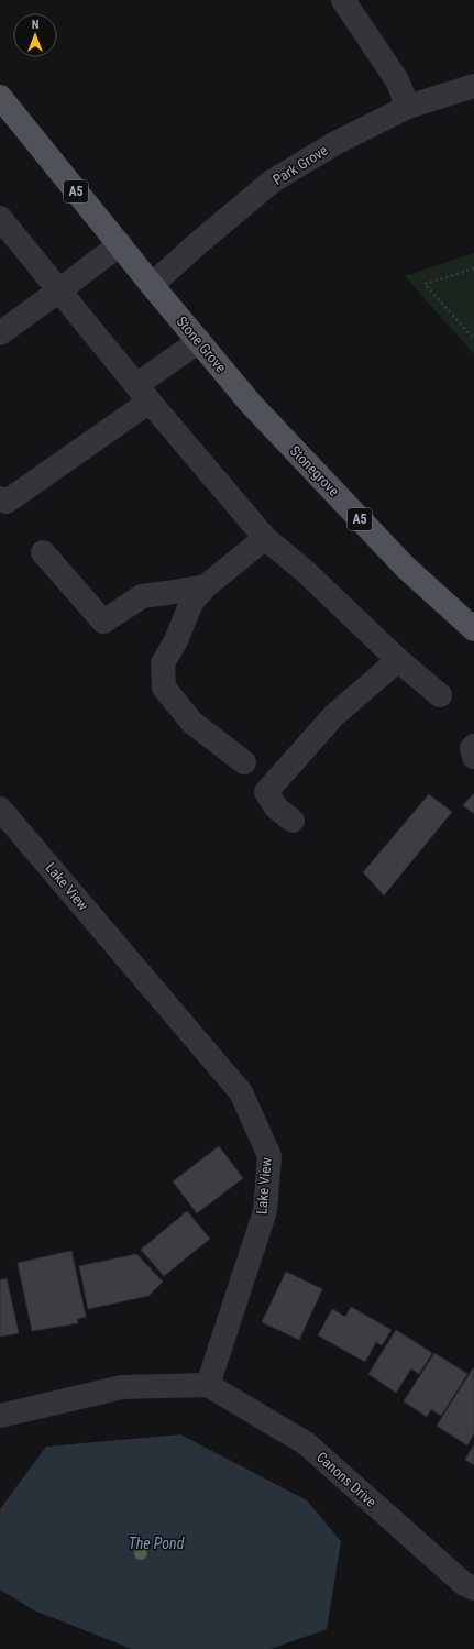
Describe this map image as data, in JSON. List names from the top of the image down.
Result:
{
  "streets": {
    "main road": ["A5", "Stone Grove", "Stonegrove"],
    "street": ["Park Grove", "Lake View", "Canons Drive"]
  },
  "crossings": [
    ["Park Grove", "A5"],
    ["Park Grove", "Stone Grove"],
    ["A5", "Stone Grove"],
    ["Stone Grove", "Stonegrove"],
    ["Lake View", "Canons Drive"]
  ],
  "water": ["The Pond"],
  "north": "top"
}
